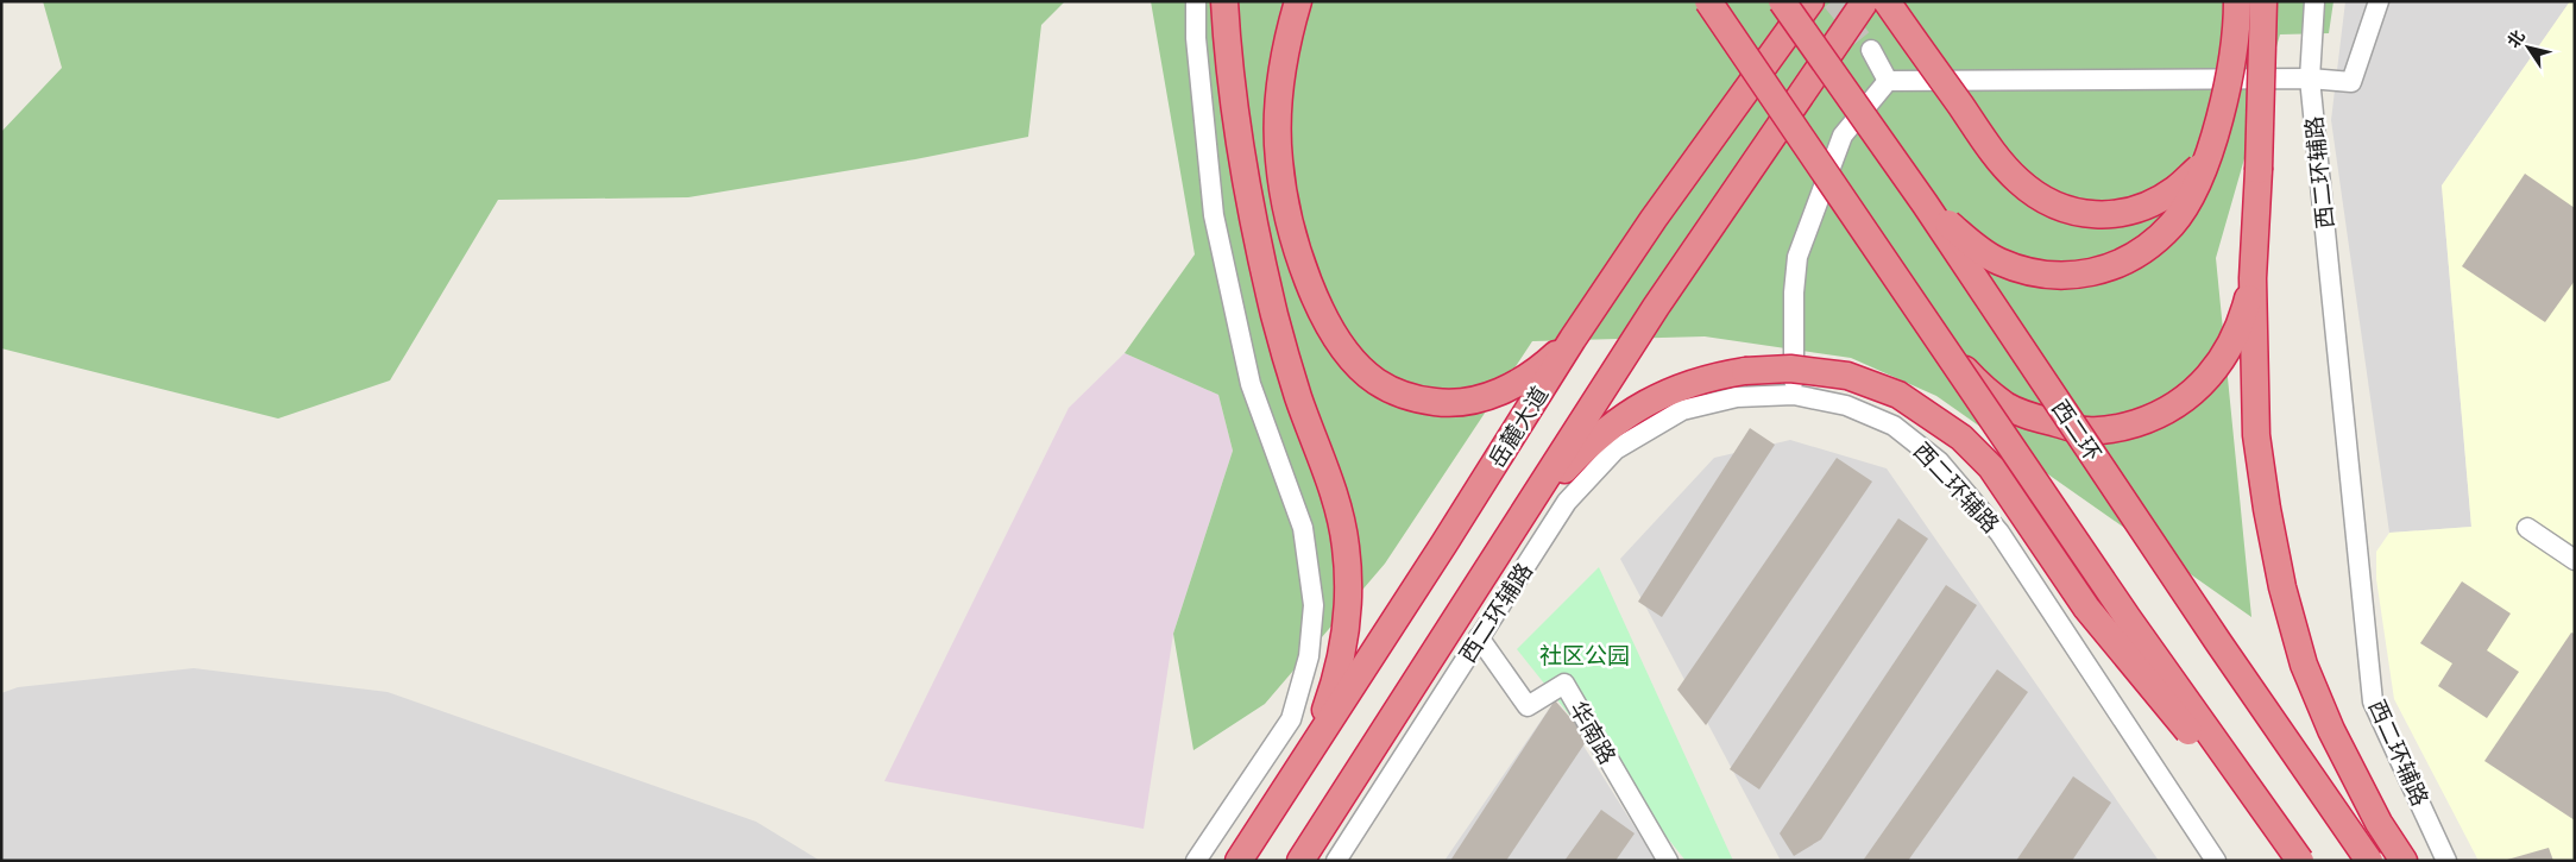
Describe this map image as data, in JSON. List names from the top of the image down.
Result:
{
  "streets": {
    "highway": ["岳麓大道", "西二环"],
    "street": ["西二环辅路", "华南路"]
  },
  "crossings": [
    ["西二环辅路", "华南路"]
  ],
  "parks": ["社区公园"],
  "north": "top left"
}
